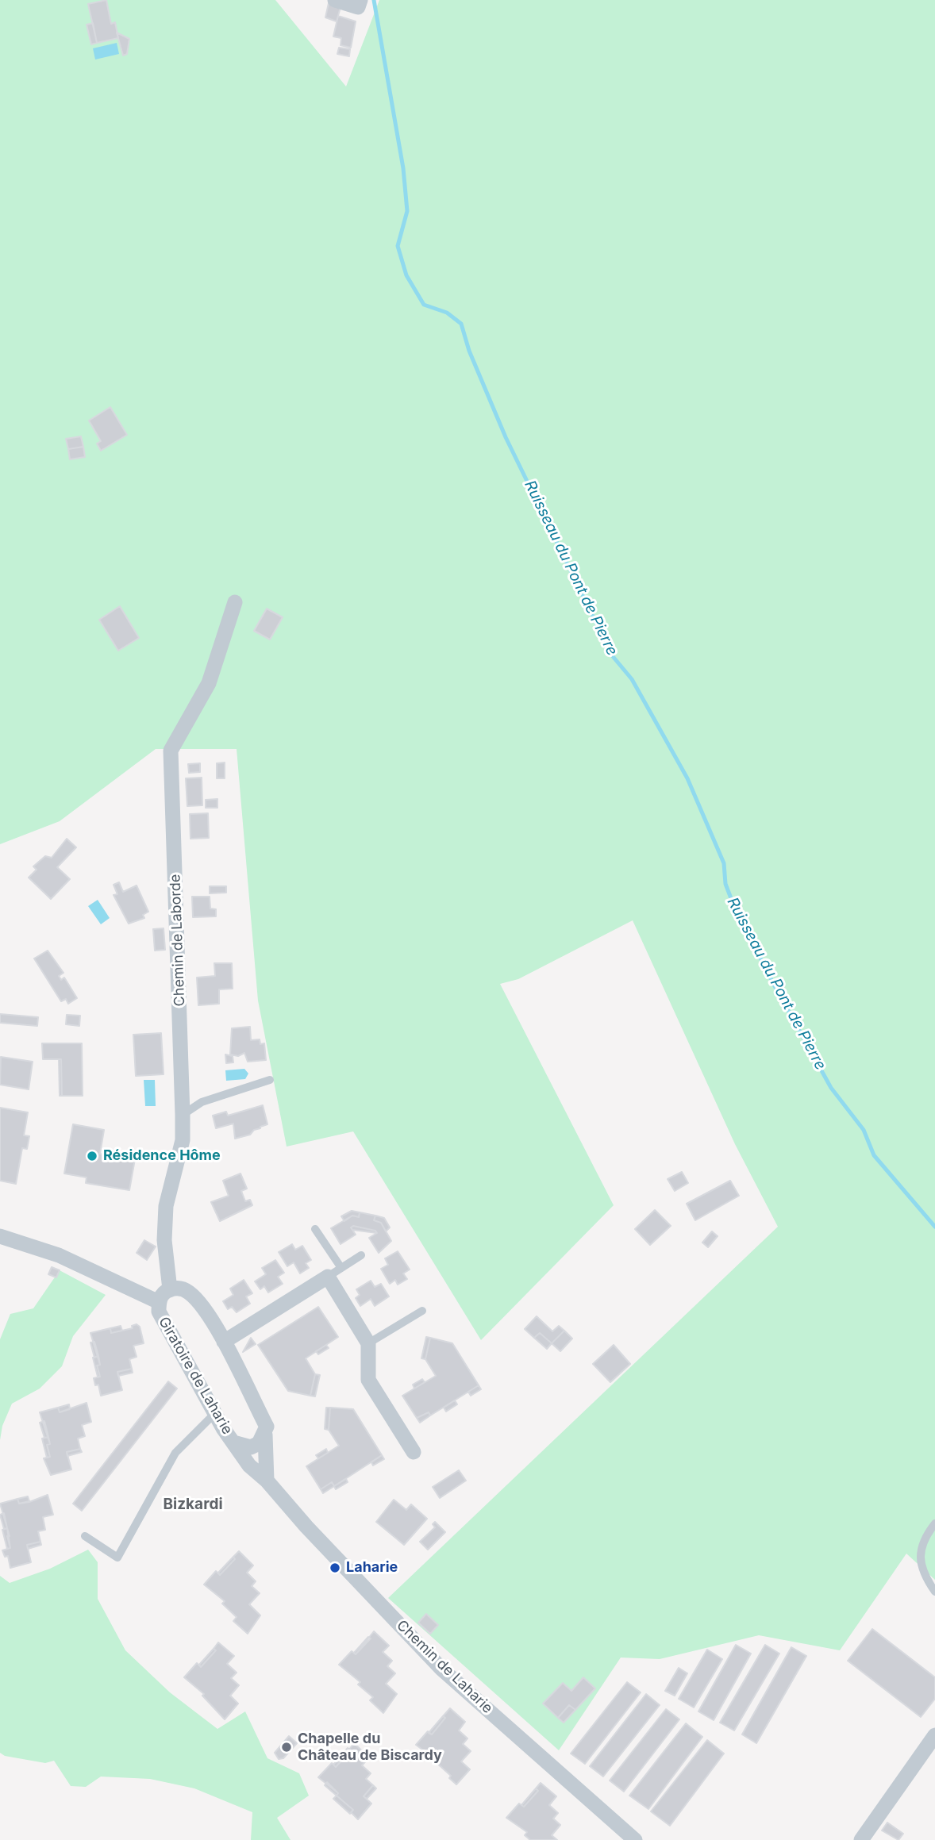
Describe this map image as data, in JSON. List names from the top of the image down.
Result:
{
  "streets": {
    "street": ["Chemin de Laborde", "Giratoire de Laharie", "Chemin de Laharie"]
  },
  "crossings": [
    ["Chemin de Laborde", "Giratoire de Laharie"],
    ["Giratoire de Laharie", "Chemin de Laharie"]
  ],
  "districts": ["Bizkardi"],
  "water": ["Ruisseau du Pont de Pierre"],
  "places": ["Résidence Hôme", "Laharie", "Chapelle du Château de Biscardy"]
}
